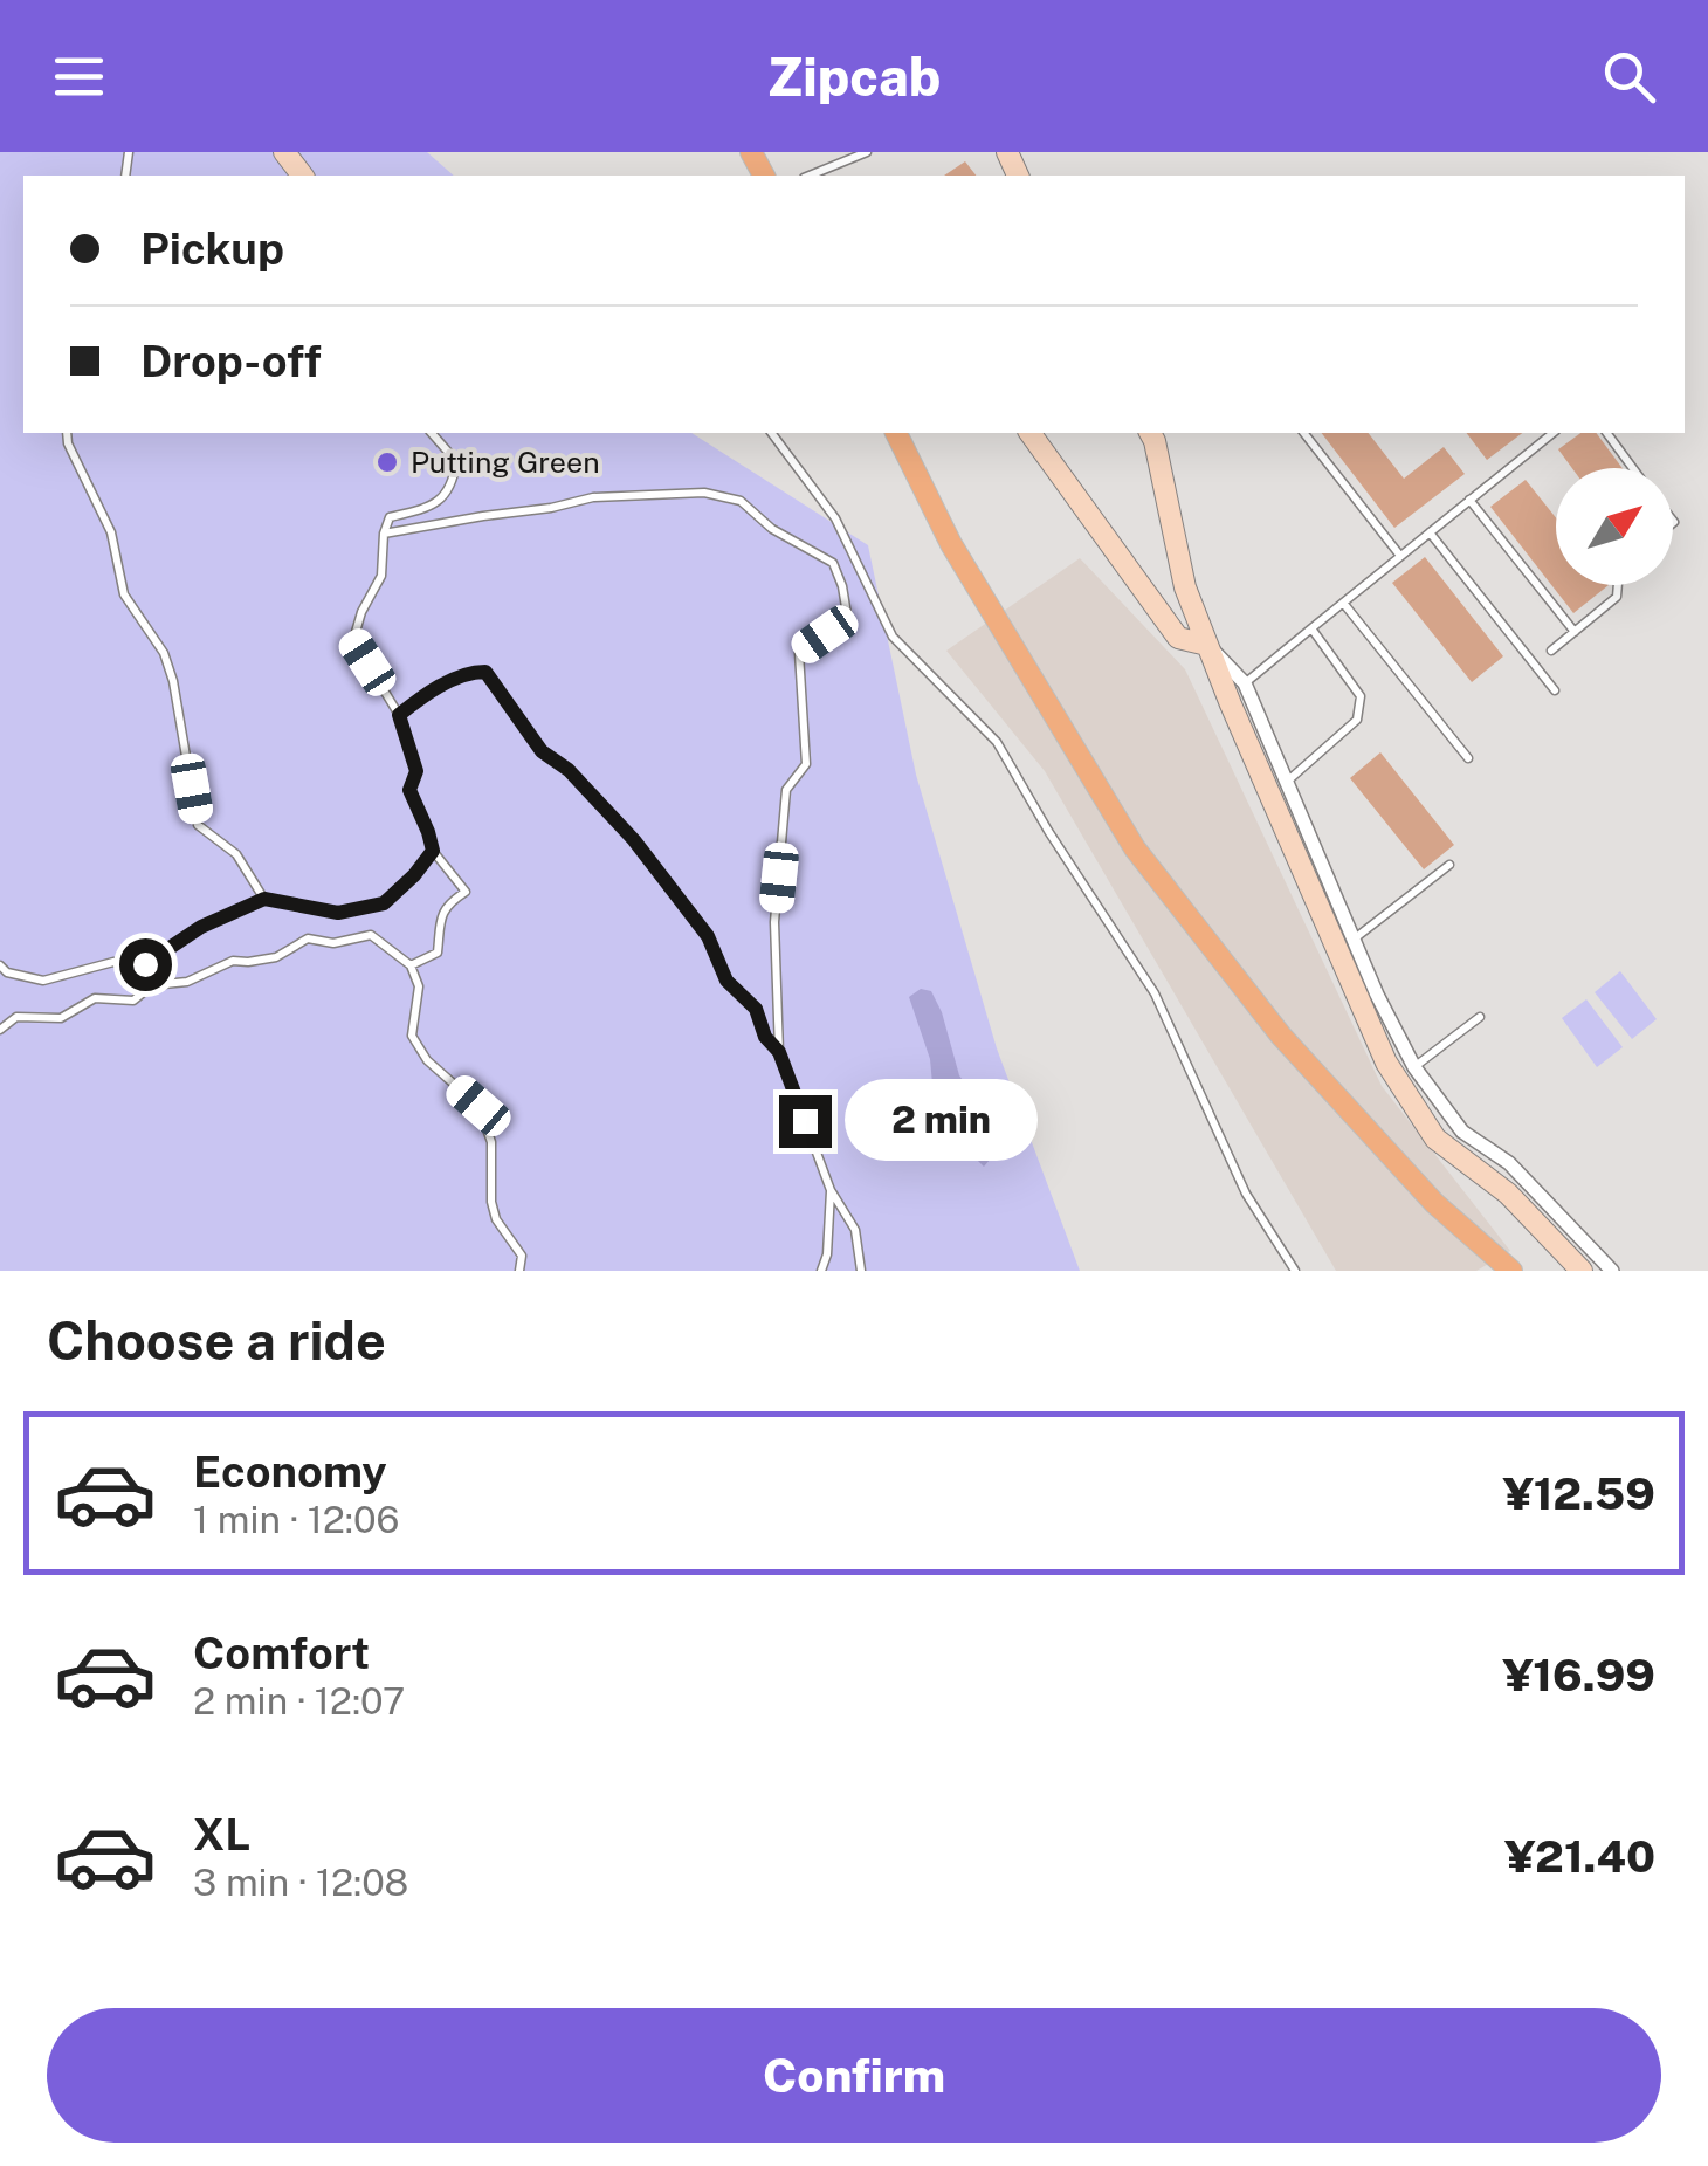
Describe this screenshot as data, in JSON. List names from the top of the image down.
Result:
{
  "places": ["Putting Green"],
  "north": "top right",
  "page": {
    "header": "Zipcab",
    "banner": ["Pickup", "Drop-off"],
    "bubble": "2 min",
    "heading": "Choose a ride",
    "list": [
      {
        "name": "Economy",
        "note": "1 min · 12:06",
        "value": "¥12.59"
      },
      {
        "name": "Comfort",
        "note": "2 min · 12:07",
        "value": "¥16.99"
      },
      {
        "name": "XL",
        "note": "3 min · 12:08",
        "value": "¥21.40"
      }
    ],
    "buttons": "Confirm"
  }
}
